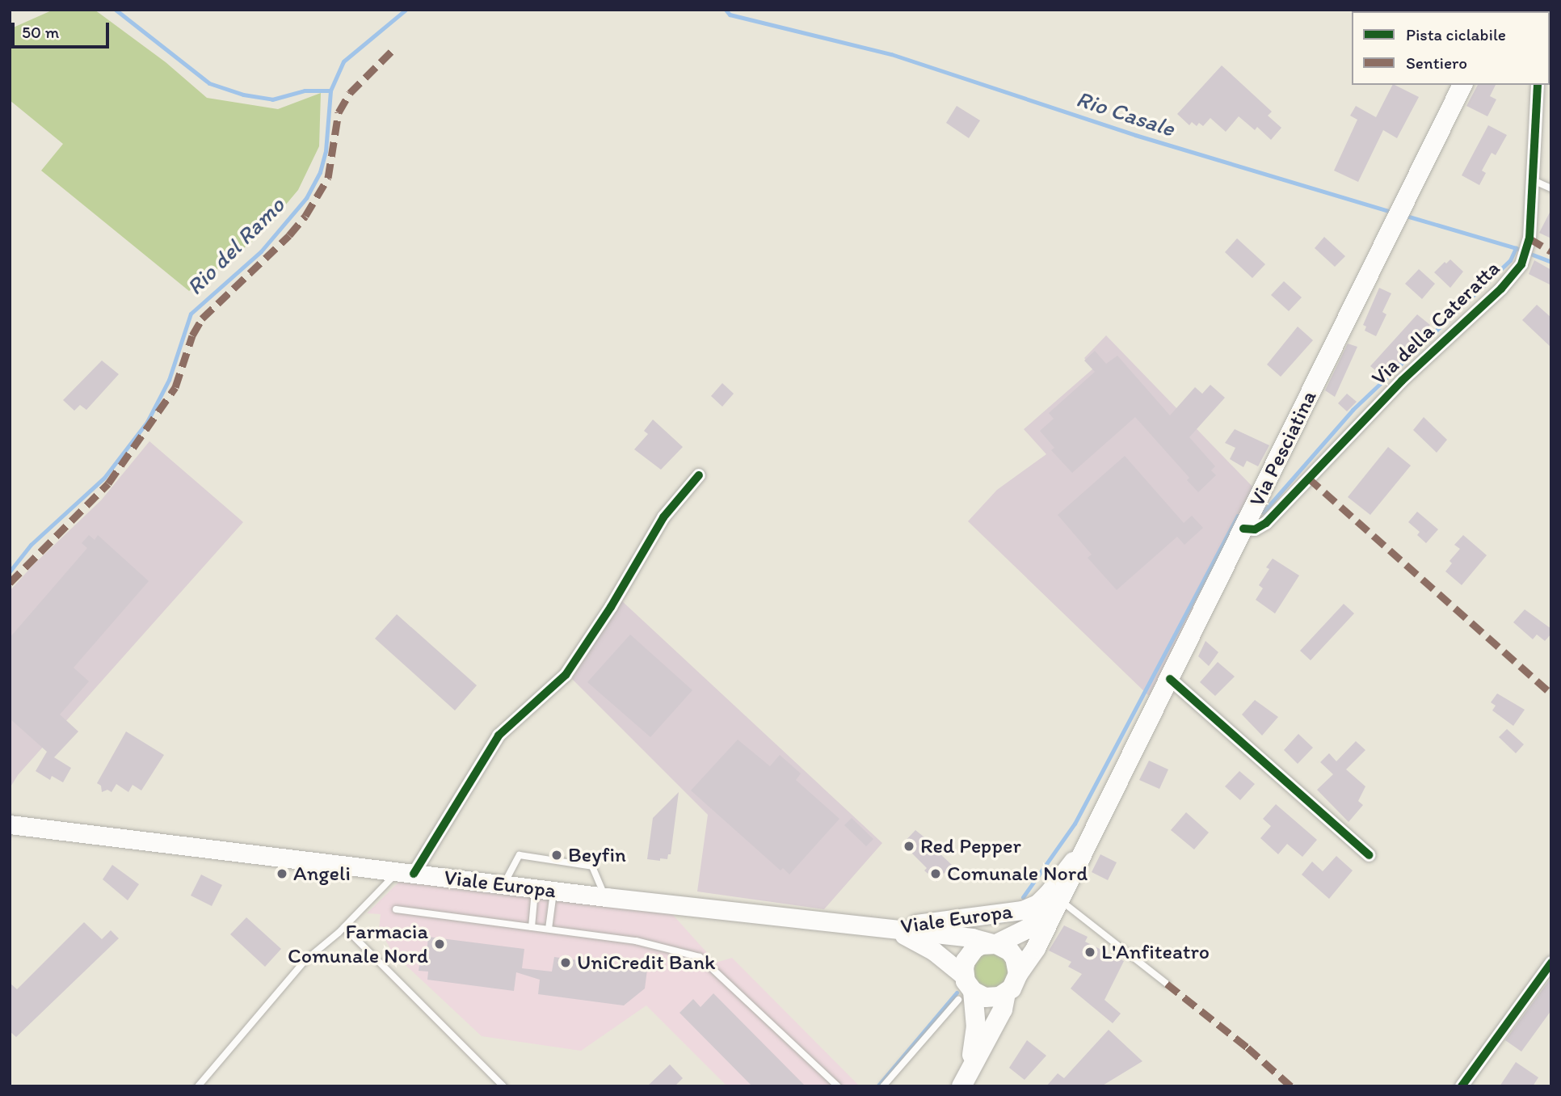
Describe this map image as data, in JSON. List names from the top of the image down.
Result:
{
  "streets": {
    "main road": ["Via Pesciatina", "Viale Europa"],
    "street": ["Via della Cateratta"]
  },
  "crossings": [
    ["Via della Cateratta", "Via Pesciatina"],
    ["Via Pesciatina", "Viale Europa"]
  ],
  "water": ["Rio Casale", "Rio del Ramo"],
  "places": [
    "Red Pepper",
    "Beyfin",
    "Angeli",
    "Comunale Nord",
    "Farmacia Comunale Nord",
    "L'Anfiteatro",
    "UniCredit Bank"
  ],
  "legend": ["Pista ciclabile", "Sentiero"],
  "scale_bar": "50 m"
}
